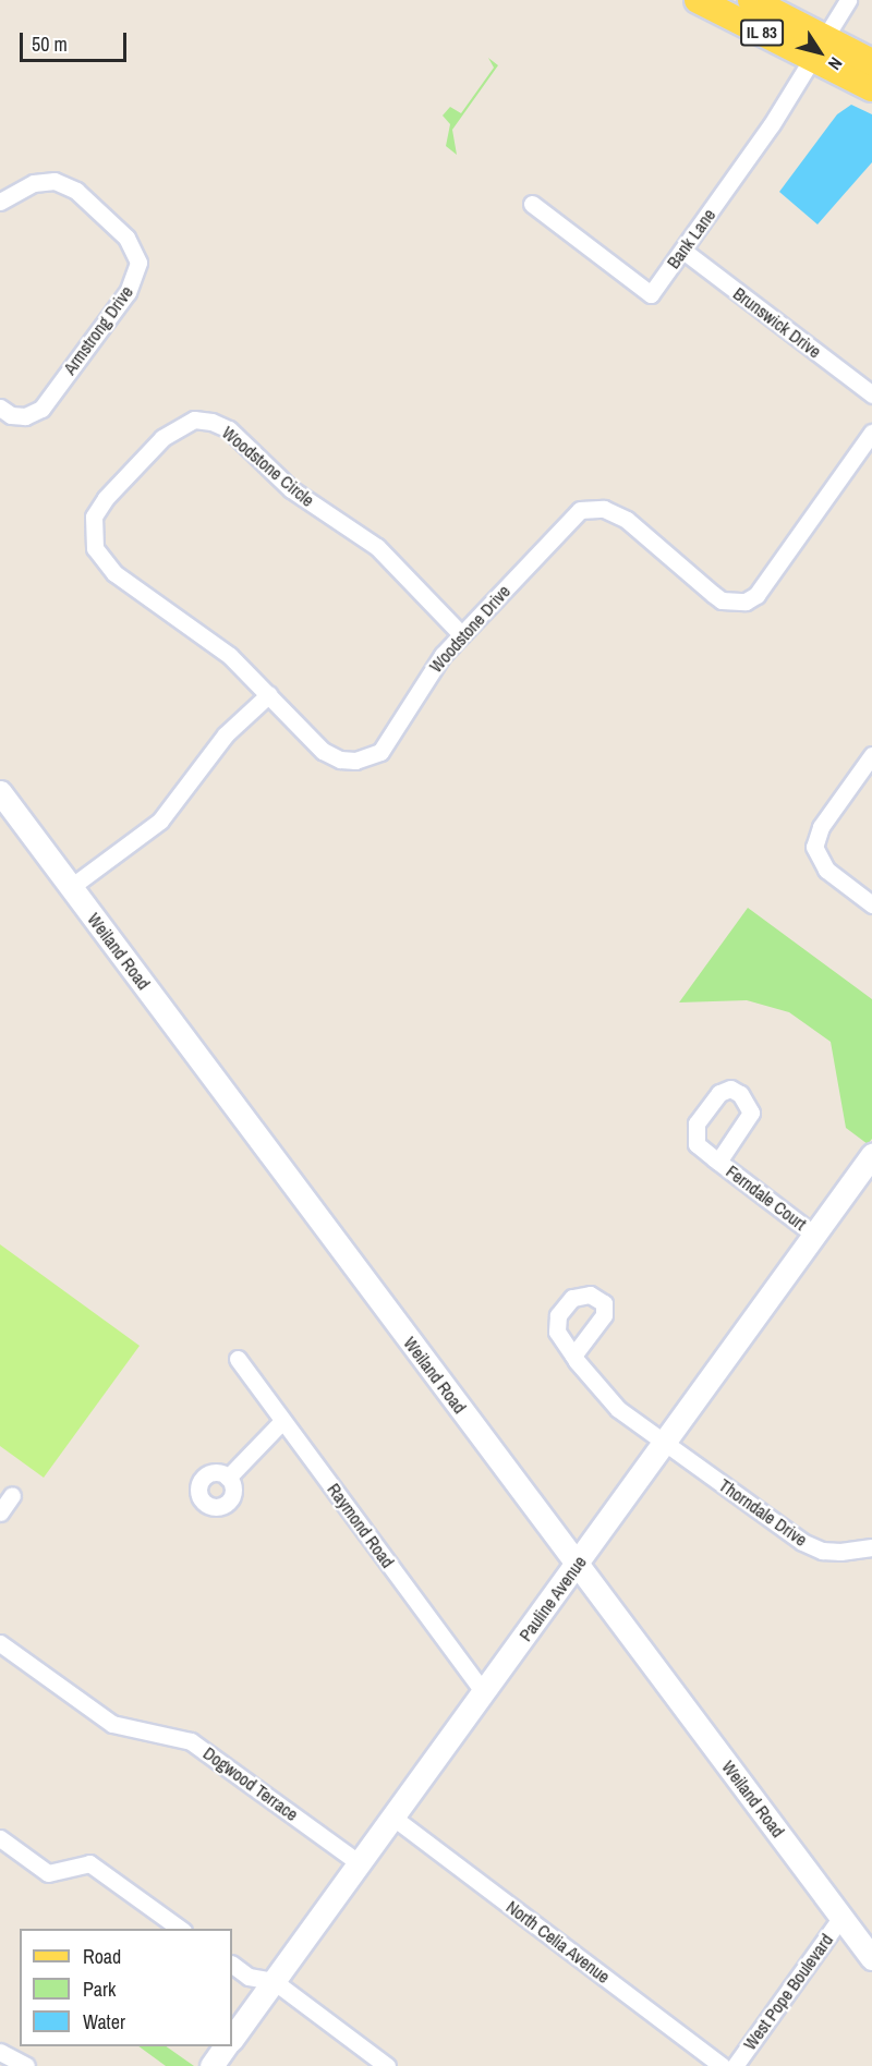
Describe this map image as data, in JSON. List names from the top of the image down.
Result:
{
  "streets": {
    "main road": ["IL 83", "Weiland Road", "Pauline Avenue"],
    "street": [
      "Bank Lane",
      "Brunswick Drive",
      "Armstrong Drive",
      "Woodstone Circle",
      "Woodstone Drive",
      "Ferndale Court",
      "Thorndale Drive",
      "Raymond Road",
      "Dogwood Terrace",
      "North Celia Avenue",
      "West Pope Boulevard"
    ]
  },
  "crossings": [
    ["IL 83", "Bank Lane"],
    ["Bank Lane", "Brunswick Drive"],
    ["Woodstone Circle", "Woodstone Drive"],
    ["Weiland Road", "Pauline Avenue"],
    ["Weiland Road", "West Pope Boulevard"],
    ["Ferndale Court", "Pauline Avenue"],
    ["Thorndale Drive", "Pauline Avenue"],
    ["Raymond Road", "Pauline Avenue"],
    ["Pauline Avenue", "Dogwood Terrace"],
    ["Pauline Avenue", "North Celia Avenue"]
  ],
  "legend": ["Road", "Park", "Water"],
  "scale_bar": "50 m",
  "north": "bottom right"
}
